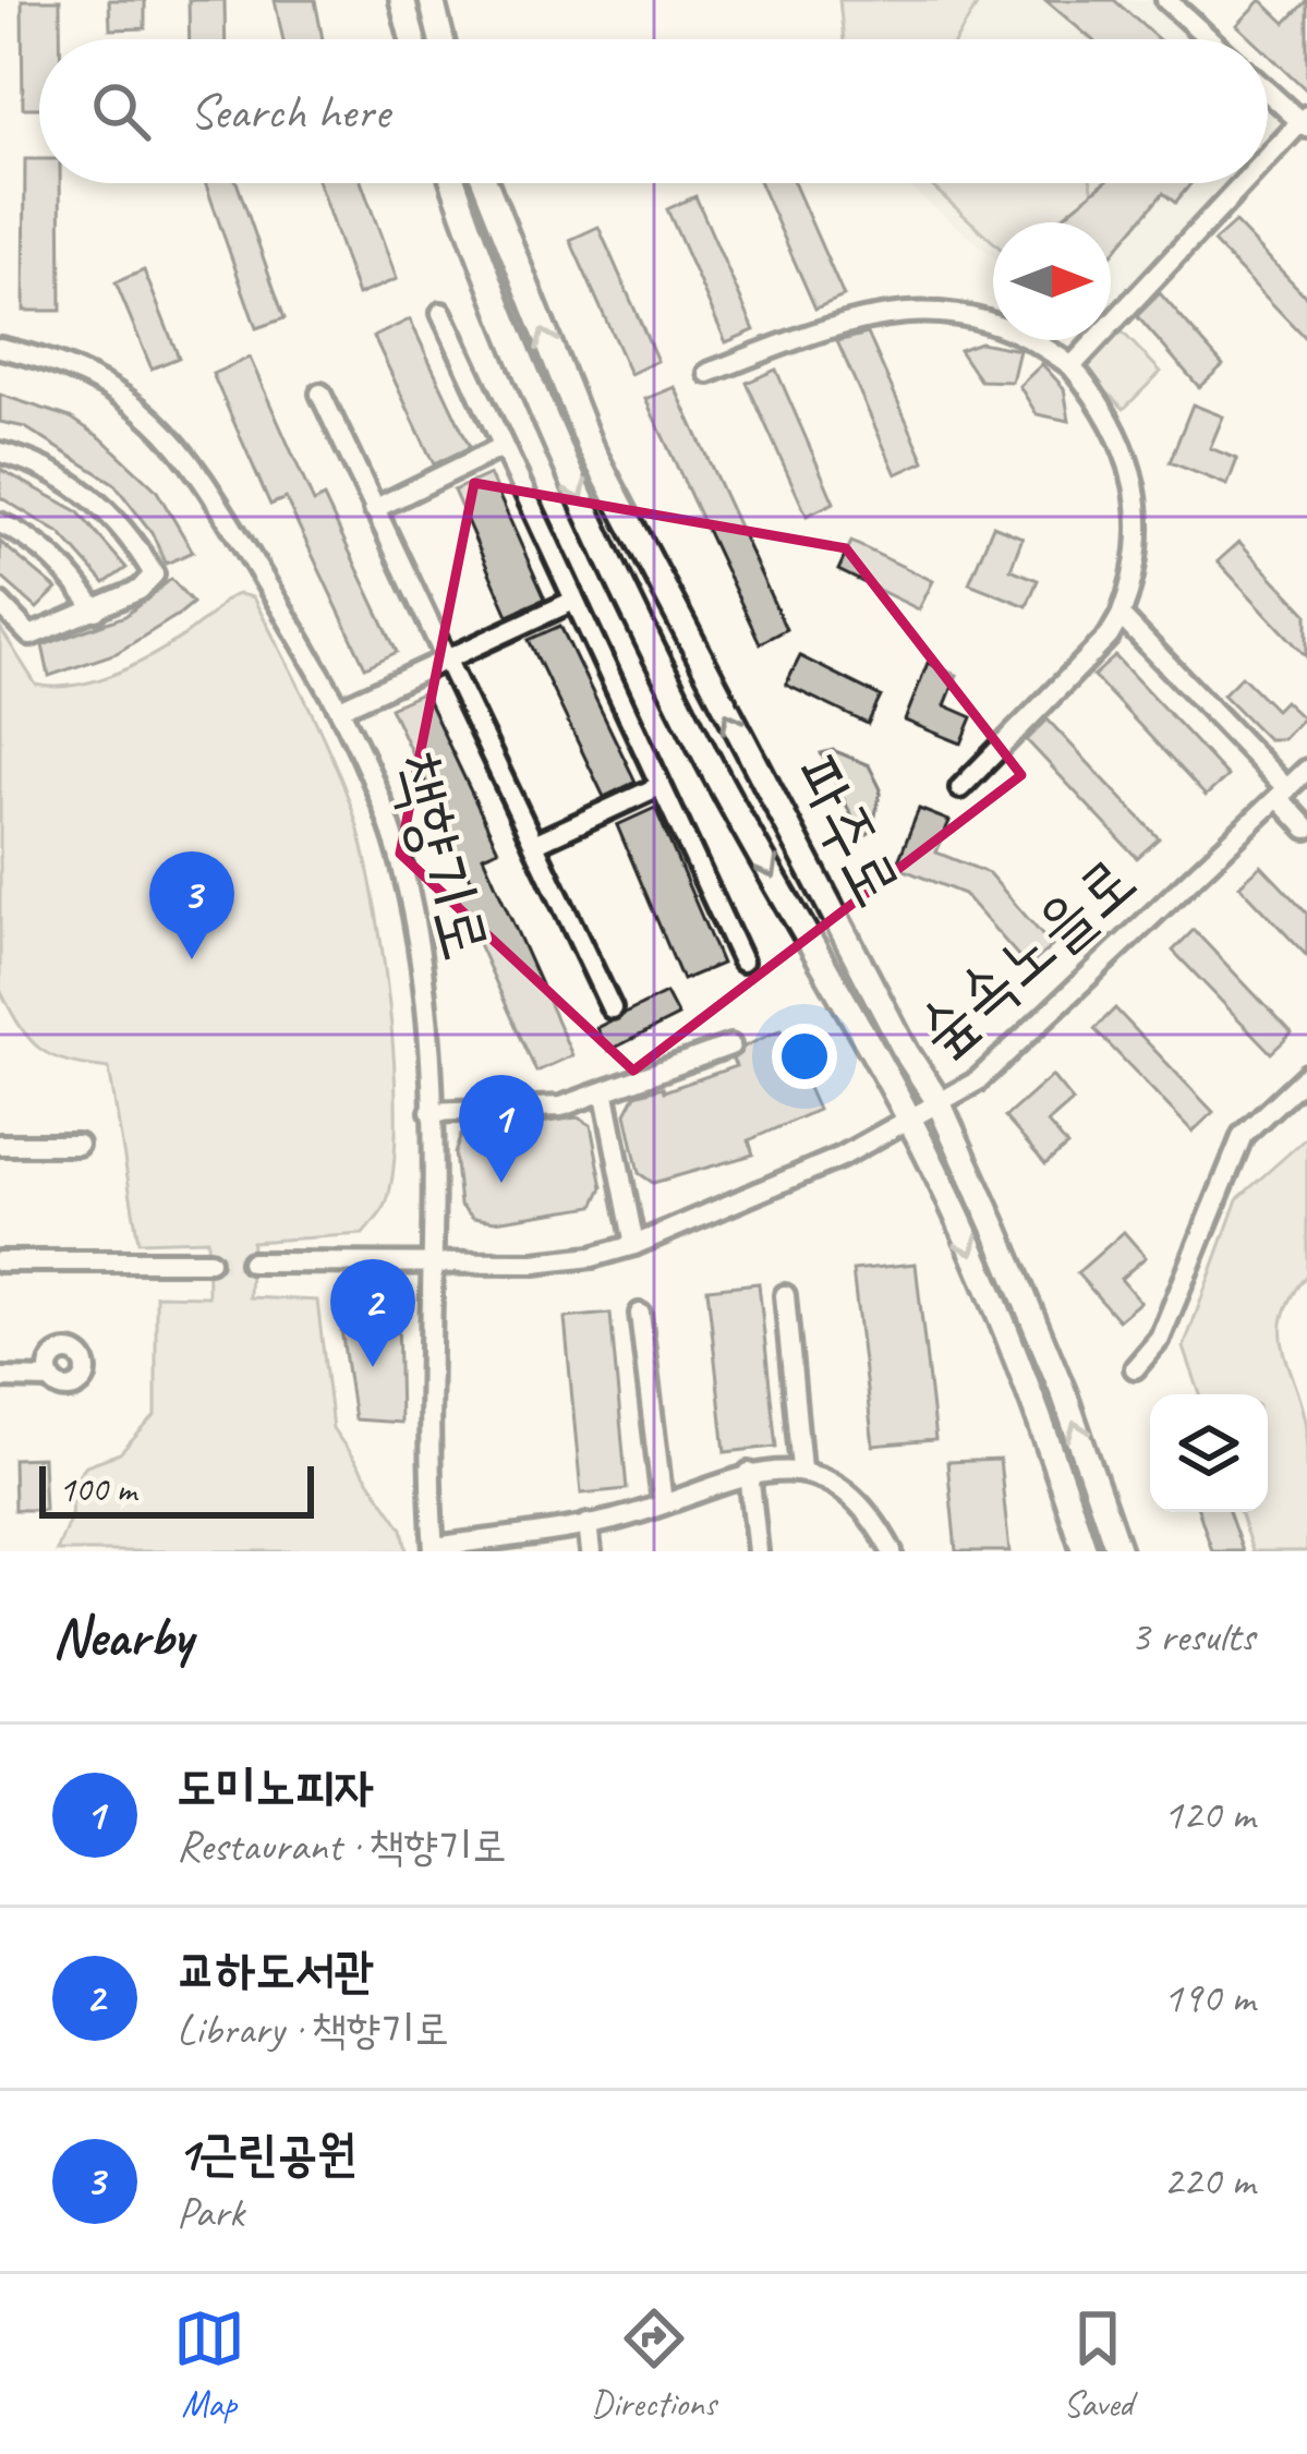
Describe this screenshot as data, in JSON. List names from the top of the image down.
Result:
{
  "streets": {
    "main road": ["파주로"],
    "street": ["책향기로", "숲속노을로"]
  },
  "crossings": [
    ["파주로", "숲속노을로"],
    ["책향기로", "숲속노을로"]
  ],
  "scale_bar": "100 m",
  "north": "right",
  "page": {
    "search": "Search here",
    "pins": ["3", "1", "2"],
    "scale": "100 m",
    "heading": ["Nearby", "3 results"],
    "list": [
      {
        "mark": "1",
        "name": "도미노피자",
        "note": "Restaurant · 책향기로",
        "value": "120 m"
      },
      {
        "mark": "2",
        "name": "교하도서관",
        "note": "Library · 책향기로",
        "value": "190 m"
      },
      {
        "mark": "3",
        "name": "1근린공원",
        "note": "Park",
        "value": "220 m"
      }
    ],
    "nav": ["Map", "Directions", "Saved"]
  }
}
